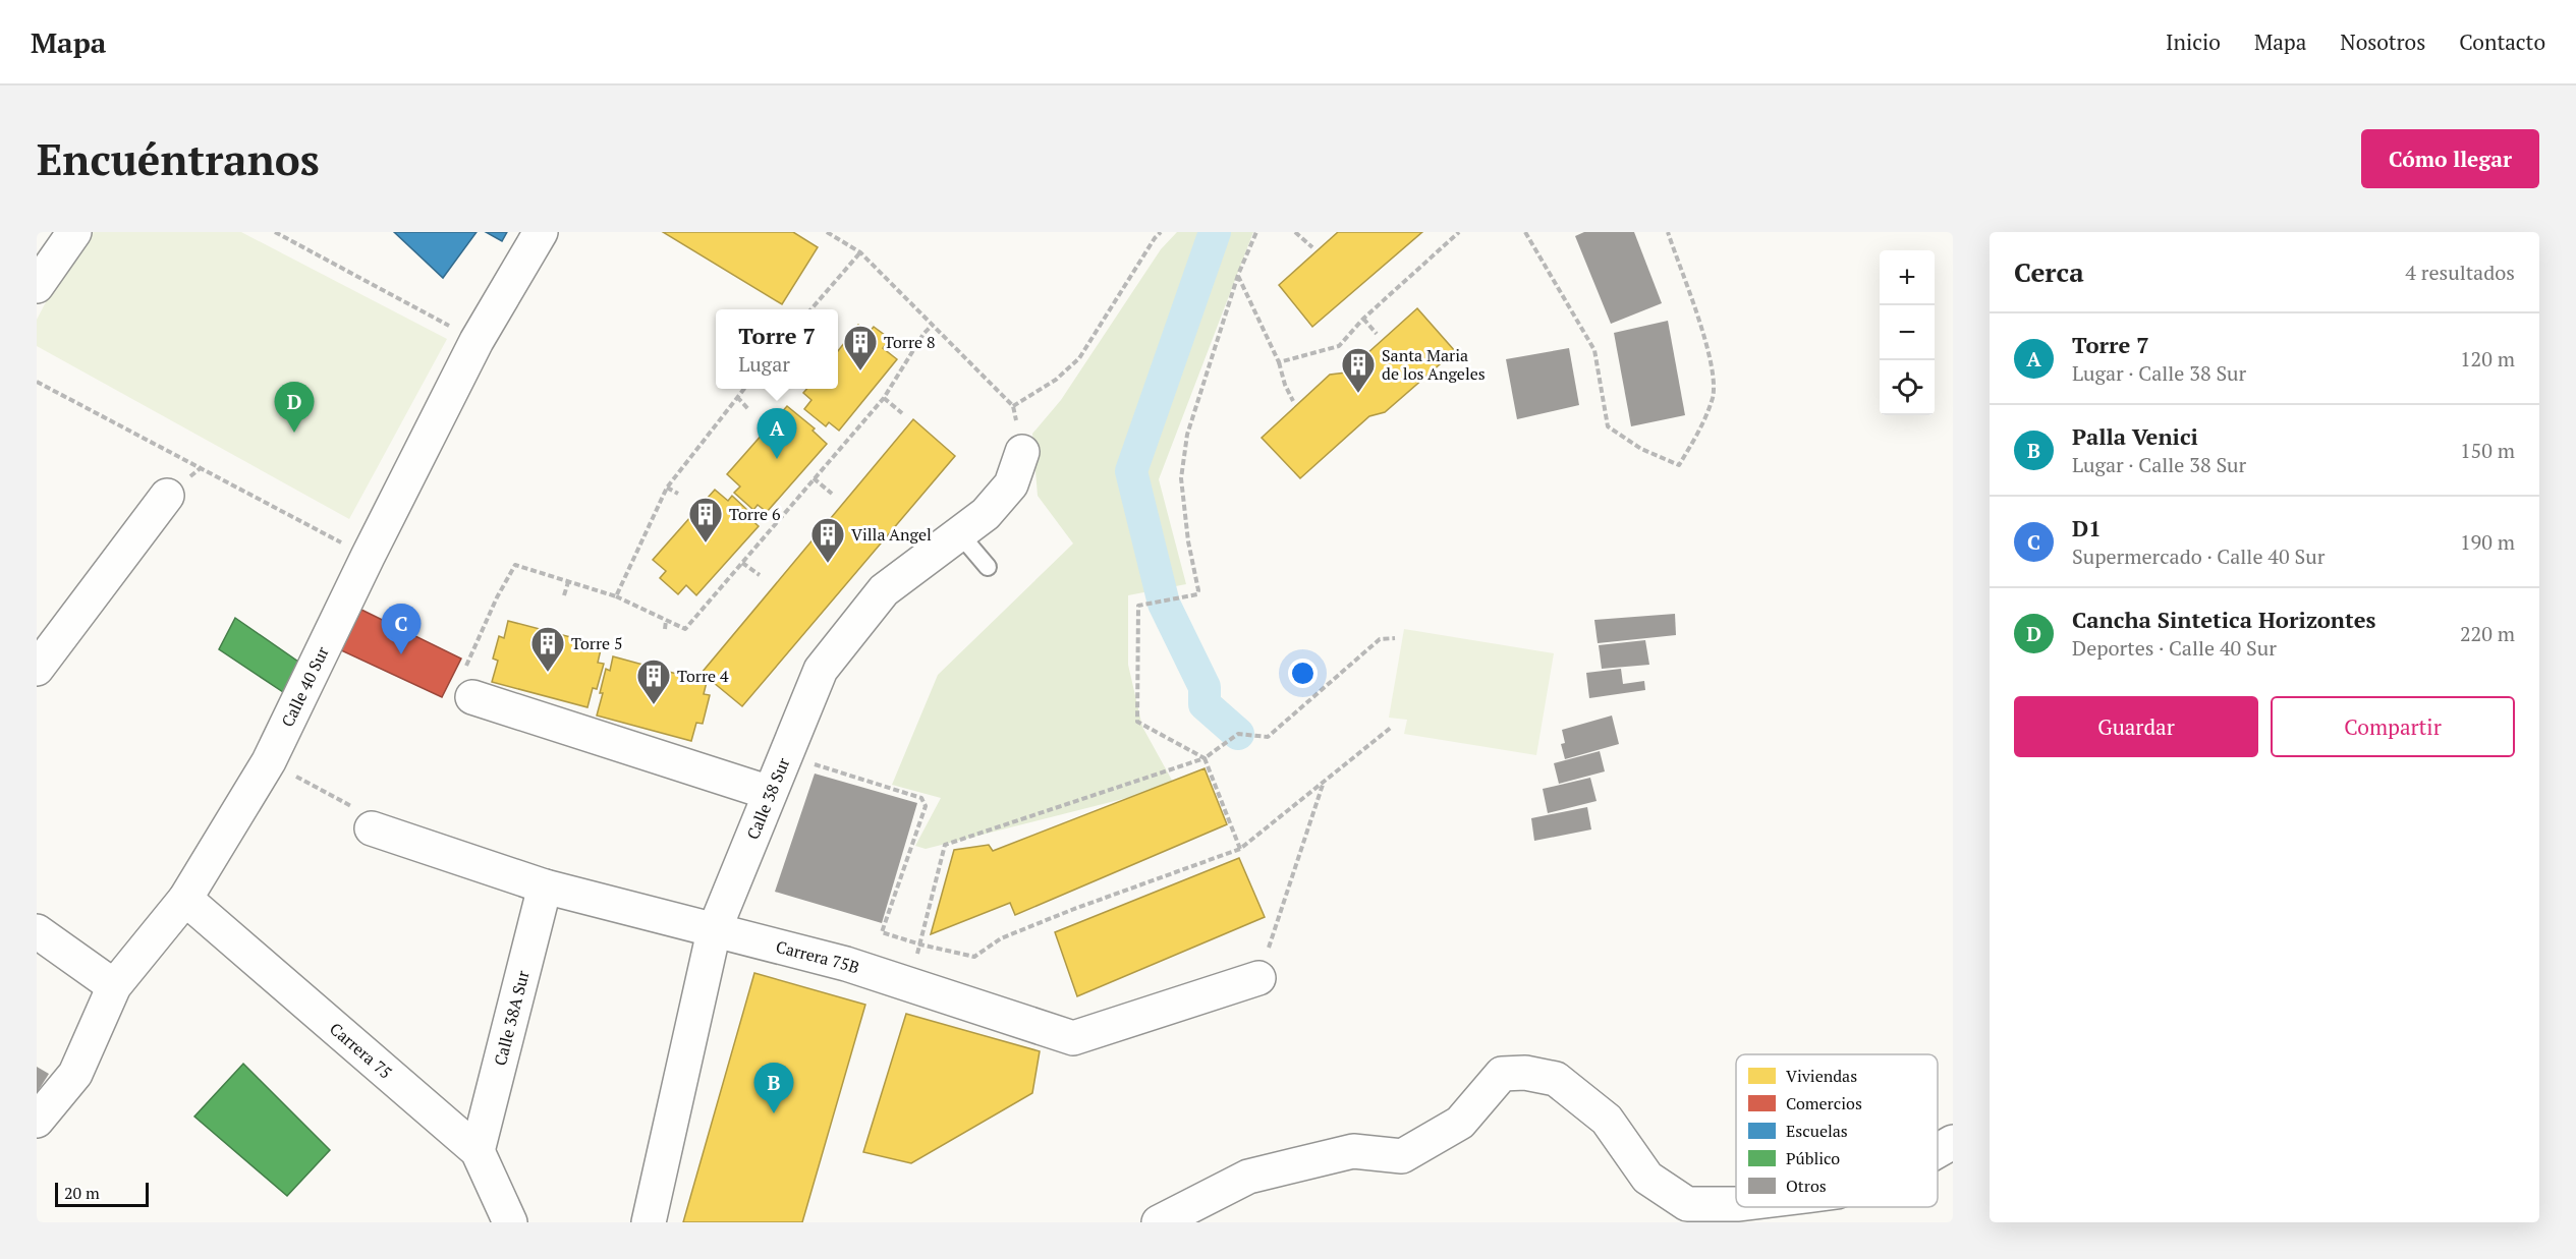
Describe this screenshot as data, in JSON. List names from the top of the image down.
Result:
{
  "streets": {
    "street": [
      "Calle 40 Sur",
      "Calle 38 Sur",
      "Carrera 75B",
      "Calle 38A Sur",
      "Carrera 75"
    ]
  },
  "crossings": [
    ["Calle 40 Sur", "Carrera 75"],
    ["Calle 38 Sur", "Carrera 75B"],
    ["Carrera 75B", "Calle 38A Sur"],
    ["Calle 38A Sur", "Carrera 75"]
  ],
  "places": {
    "building": [
      "Torre 8",
      "Santa Maria de los Angeles",
      "Torre 6",
      "Villa Angel",
      "Torre 5",
      "Torre 4"
    ]
  },
  "legend": [
    "Viviendas",
    "Comercios",
    "Escuelas",
    "Público",
    "Otros"
  ],
  "scale_bar": "20 m",
  "page": {
    "header": "Mapa",
    "nav": [
      "Inicio",
      "Mapa",
      "Nosotros",
      "Contacto"
    ],
    "buttons": [
      "Cómo llegar",
      ["Guardar", "Compartir"]
    ],
    "title": "Encuéntranos",
    "heading": ["Cerca", "4 resultados"],
    "map_buttons": ["+", "−"],
    "popup": ["Torre 7", "Lugar"],
    "list": [
      {
        "mark": "A",
        "name": "Torre 7",
        "note": "Lugar · Calle 38 Sur",
        "value": "120 m"
      },
      {
        "mark": "B",
        "name": "Palla Venici",
        "note": "Lugar · Calle 38 Sur",
        "value": "150 m"
      },
      {
        "mark": "C",
        "name": "D1",
        "note": "Supermercado · Calle 40 Sur",
        "value": "190 m"
      },
      {
        "mark": "D",
        "name": "Cancha Sintetica Horizontes",
        "note": "Deportes · Calle 40 Sur",
        "value": "220 m"
      }
    ],
    "pins": [
      "D",
      "A",
      "C",
      "B"
    ],
    "scale": "20 m"
  }
}
